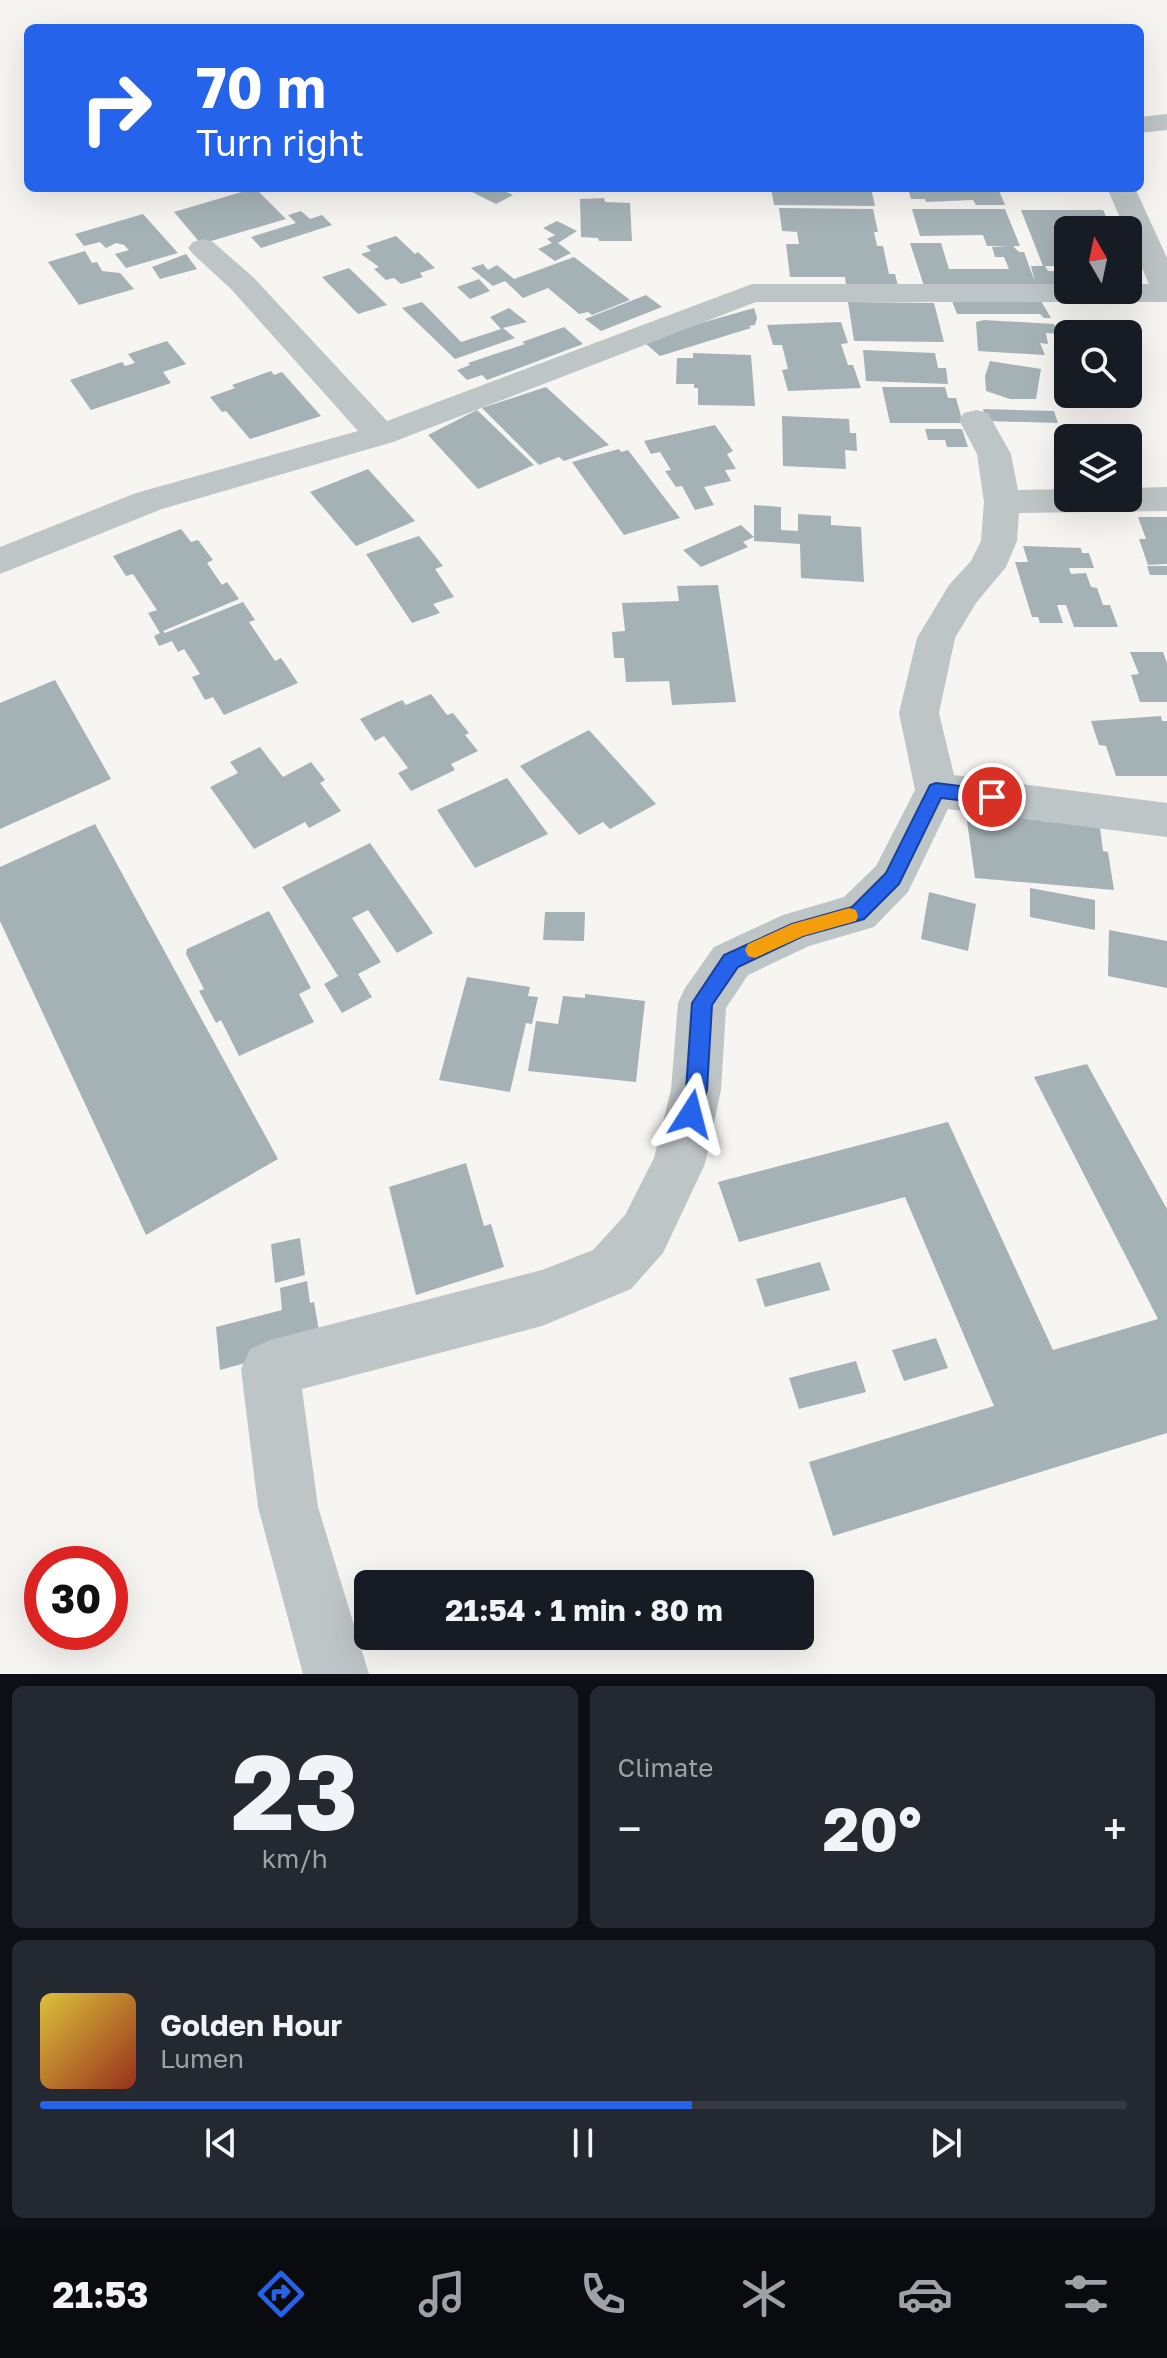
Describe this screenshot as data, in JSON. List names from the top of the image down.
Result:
{
  "north": "top",
  "page": {
    "turn": ["70 m", "Turn right"],
    "limit": "30",
    "trip": "21:54 · 1 min · 80 m",
    "tile": [
      ["23", "km/h"],
      "Climate"
    ],
    "heat": ["−", "20°", "+"],
    "song": ["Golden Hour", "Lumen"],
    "tabs": "21:53"
  }
}
